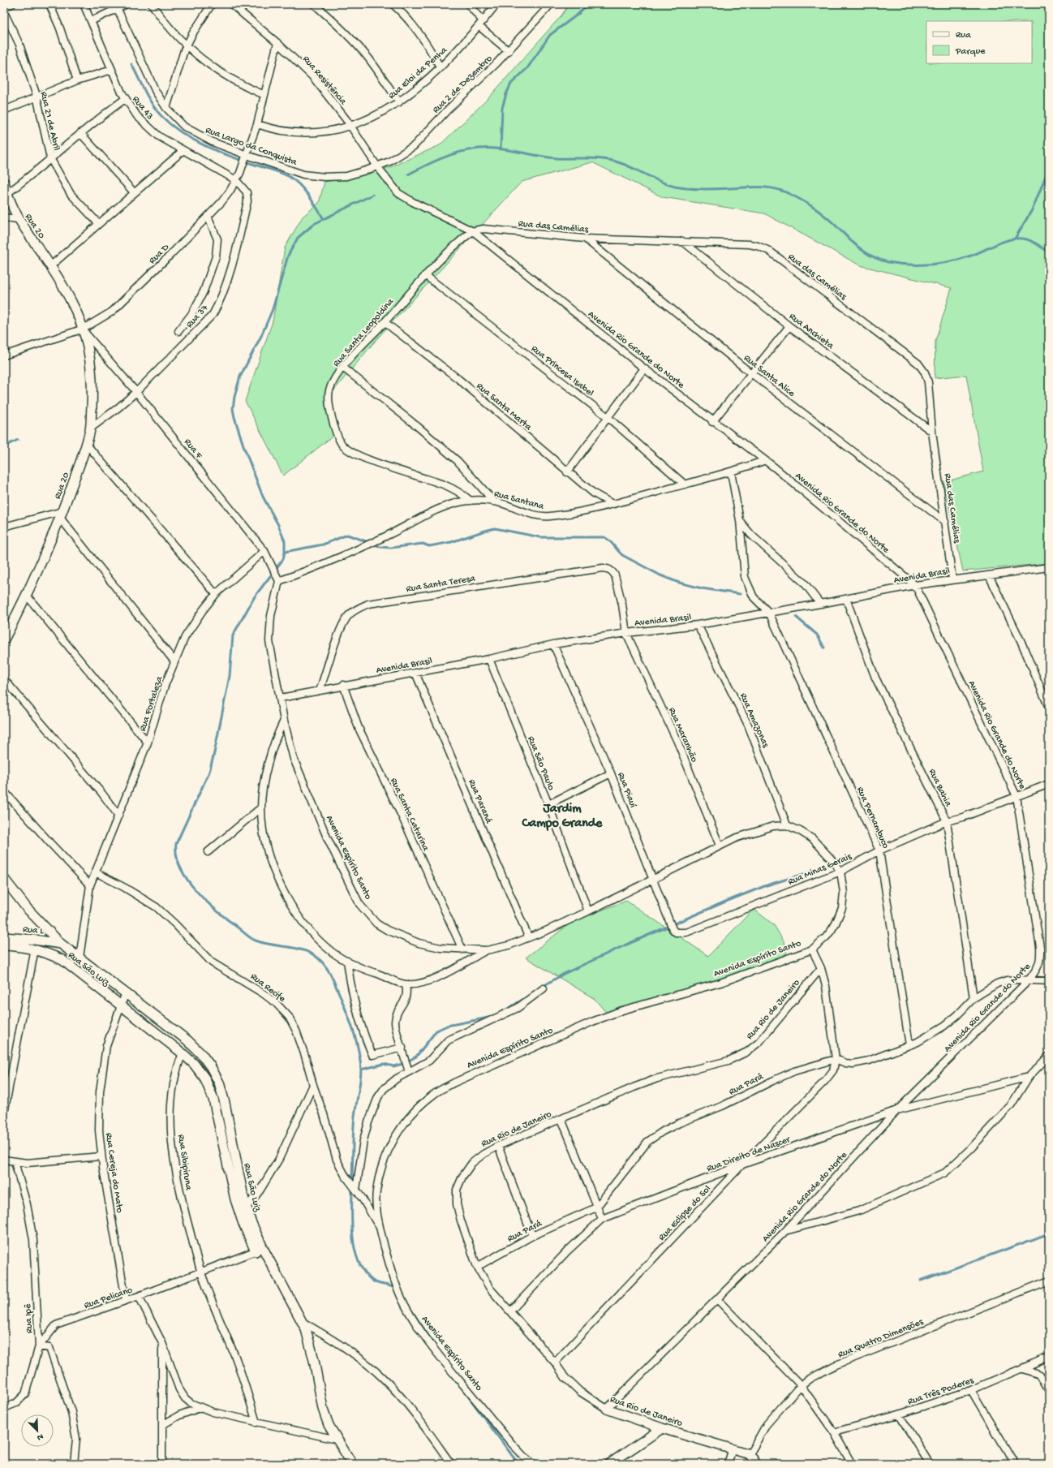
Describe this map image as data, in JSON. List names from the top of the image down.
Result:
{
  "streets": {
    "street": [
      "Rua Eloi da Penha",
      "Rua Resistência",
      "Rua 2 de Dezembro",
      "Rua 43",
      "Rua 21 de Abril",
      "Rua Largo da Conquista",
      "Rua 20",
      "Rua das Camélias",
      "Rua D",
      "Rua 37",
      "Rua Anchieta",
      "Rua Santa Leopoldina",
      "Avenida Rio Grande do Norte",
      "Rua Princesa Isabel",
      "Rua Santa Alice",
      "Rua Santa Marta",
      "Rua F",
      "Rua Santana",
      "Avenida Brasil",
      "Rua Santa Teresa",
      "Rua Fortaleza",
      "Rua Amazonas",
      "Rua Maranhão",
      "Rua São Paulo",
      "Rua Bahia",
      "Rua Piauí",
      "Rua Paraná",
      "Rua Santa Catarina",
      "Rua Pernambuco",
      "Avenida Espírito Santo",
      "Rua Minas Gerais",
      "Rua L",
      "Rua São Luiz",
      "Rua Recife",
      "Rua Rio de Janeiro",
      "Rua Pará",
      "Rua Direito de Nascer",
      "Rua Sibipiruna",
      "Rua Cereja do Mato",
      "Rua Eclipse do Sol",
      "Rua Pelicano",
      "Rua Ipê",
      "Rua Quatro Dimensões",
      "Rua Três Poderes"
    ]
  },
  "crossings": [
    ["Rua Eloi da Penha", "Rua Resistência"],
    ["Rua Eloi da Penha", "Rua D"],
    ["Rua Resistência", "Rua 2 de Dezembro"],
    ["Rua Resistência", "Rua Largo da Conquista"],
    ["Rua Resistência", "Rua D"],
    ["Rua Resistência", "Avenida Rio Grande do Norte"],
    ["Rua 2 de Dezembro", "Rua Largo da Conquista"],
    ["Rua 2 de Dezembro", "Avenida Rio Grande do Norte"],
    ["Rua 43", "Rua D"],
    ["Rua 43", "Rua 37"],
    ["Rua Largo da Conquista", "Rua D"],
    ["Rua Largo da Conquista", "Avenida Rio Grande do Norte"],
    ["Rua 20", "Rua D"],
    ["Rua 20", "Rua 37"],
    ["Rua 20", "Rua F"],
    ["Rua das Camélias", "Rua Anchieta"],
    ["Rua das Camélias", "Rua Santa Leopoldina"],
    ["Rua das Camélias", "Avenida Rio Grande do Norte"],
    ["Rua das Camélias", "Rua Santa Alice"],
    ["Rua das Camélias", "Avenida Brasil"],
    ["Rua D", "Rua 37"],
    ["Rua D", "Rua F"],
    ["Rua 37", "Rua F"],
    ["Rua Santa Leopoldina", "Avenida Rio Grande do Norte"],
    ["Rua Santa Leopoldina", "Rua Princesa Isabel"],
    ["Rua Santa Leopoldina", "Rua Santa Marta"],
    ["Rua Santa Leopoldina", "Rua Santana"],
    ["Avenida Rio Grande do Norte", "Rua Santana"],
    ["Avenida Rio Grande do Norte", "Avenida Brasil"],
    ["Avenida Rio Grande do Norte", "Rua Minas Gerais"],
    ["Avenida Rio Grande do Norte", "Rua Rio de Janeiro"],
    ["Avenida Rio Grande do Norte", "Rua Direito de Nascer"],
    ["Rua Princesa Isabel", "Rua Santana"],
    ["Rua Santa Marta", "Rua Santana"],
    ["Rua F", "Rua Santana"],
    ["Rua F", "Rua Fortaleza"],
    ["Rua F", "Avenida Espírito Santo"],
    ["Rua Santana", "Avenida Espírito Santo"],
    ["Avenida Brasil", "Rua Santa Teresa"],
    ["Avenida Brasil", "Rua Amazonas"],
    ["Avenida Brasil", "Rua Maranhão"],
    ["Avenida Brasil", "Rua São Paulo"],
    ["Avenida Brasil", "Rua Bahia"],
    ["Avenida Brasil", "Rua Piauí"],
    ["Avenida Brasil", "Rua Paraná"],
    ["Avenida Brasil", "Rua Santa Catarina"],
    ["Avenida Brasil", "Rua Pernambuco"],
    ["Avenida Brasil", "Avenida Espírito Santo"],
    ["Rua Santa Teresa", "Rua Maranhão"],
    ["Rua Fortaleza", "Rua São Luiz"],
    ["Rua Fortaleza", "Rua Recife"],
    ["Rua Amazonas", "Avenida Espírito Santo"],
    ["Rua Maranhão", "Avenida Espírito Santo"],
    ["Rua São Paulo", "Avenida Espírito Santo"],
    ["Rua Bahia", "Rua Minas Gerais"],
    ["Rua Piauí", "Avenida Espírito Santo"],
    ["Rua Piauí", "Rua Minas Gerais"],
    ["Rua Paraná", "Avenida Espírito Santo"],
    ["Rua Santa Catarina", "Avenida Espírito Santo"],
    ["Rua Pernambuco", "Rua Minas Gerais"],
    ["Avenida Espírito Santo", "Rua Minas Gerais"],
    ["Avenida Espírito Santo", "Rua Recife"],
    ["Rua L", "Rua São Luiz"],
    ["Rua São Luiz", "Rua Sibipiruna"],
    ["Rua São Luiz", "Rua Cereja do Mato"],
    ["Rua São Luiz", "Rua Pelicano"],
    ["Rua Rio de Janeiro", "Rua Pará"],
    ["Rua Rio de Janeiro", "Rua Direito de Nascer"],
    ["Rua Rio de Janeiro", "Rua Eclipse do Sol"],
    ["Rua Rio de Janeiro", "Rua Quatro Dimensões"],
    ["Rua Pará", "Rua Eclipse do Sol"],
    ["Rua Direito de Nascer", "Rua Eclipse do Sol"],
    ["Rua Sibipiruna", "Rua Pelicano"],
    ["Rua Cereja do Mato", "Rua Pelicano"],
    ["Rua Pelicano", "Rua Ipê"]
  ],
  "districts": ["Jardim Campo Grande"],
  "legend": ["Rua", "Parque"],
  "north": "bottom right"
}
